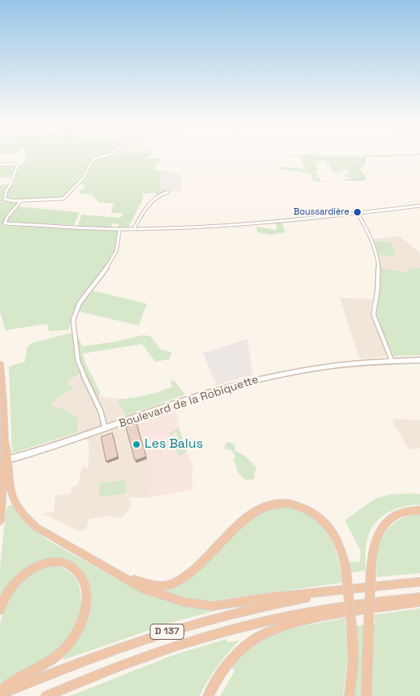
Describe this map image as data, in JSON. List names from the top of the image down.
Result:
{
  "streets": {
    "highway": ["D 137"],
    "main road": ["Boulevard de la Robiquette"]
  },
  "places": ["Boussardière", "Les Balus"]
}
